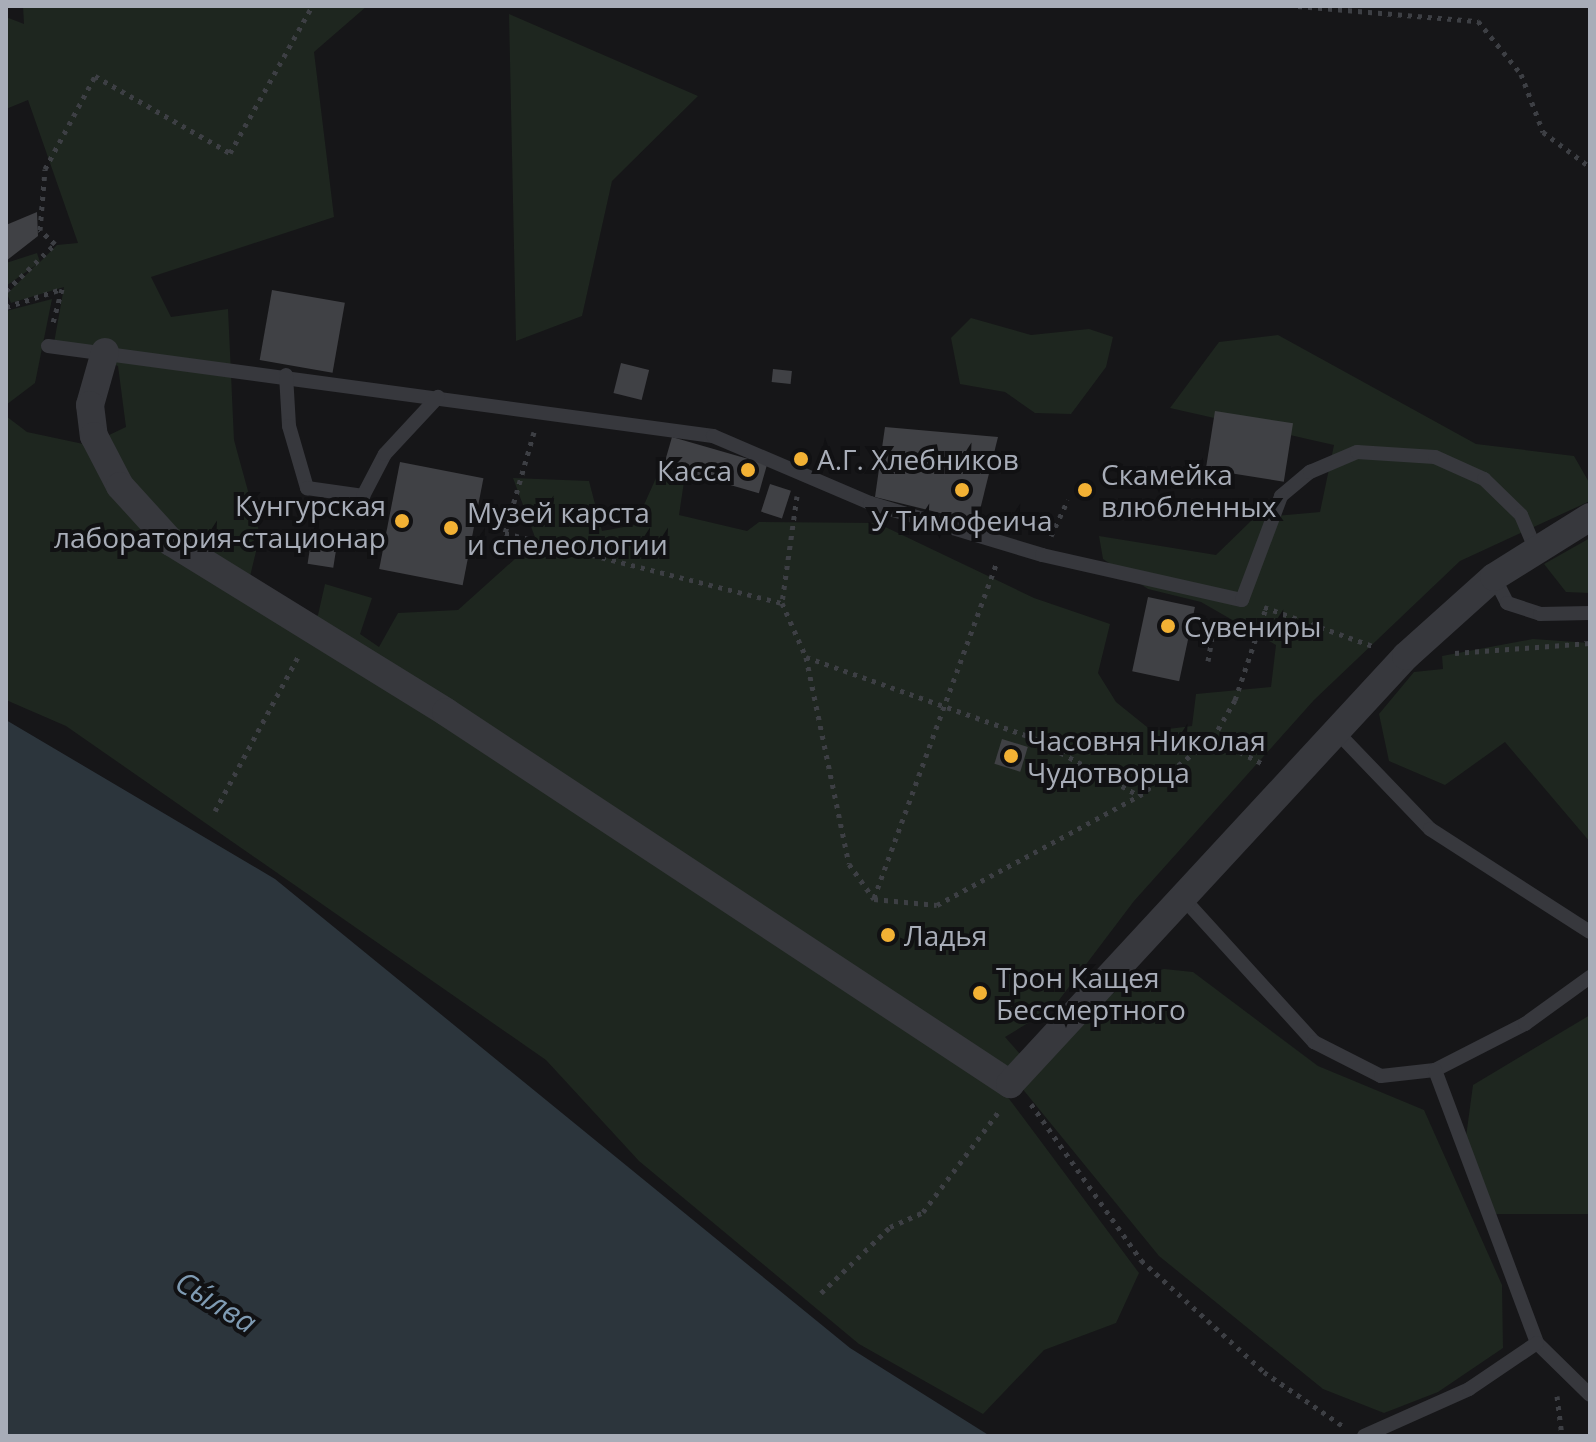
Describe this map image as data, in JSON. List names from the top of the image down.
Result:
{
  "water": ["Сы́лва"],
  "places": [
    "А.Г. Хлебников",
    "Касса",
    "У Тимофеича",
    "Скамейка влюбленных",
    "Кунгурская лаборатория-стационар",
    "Музей карста и спелеологии",
    "Сувениры",
    "Часовня Николая Чудотворца",
    "Ладья",
    "Трон Кащея Бессмертного"
  ]
}
